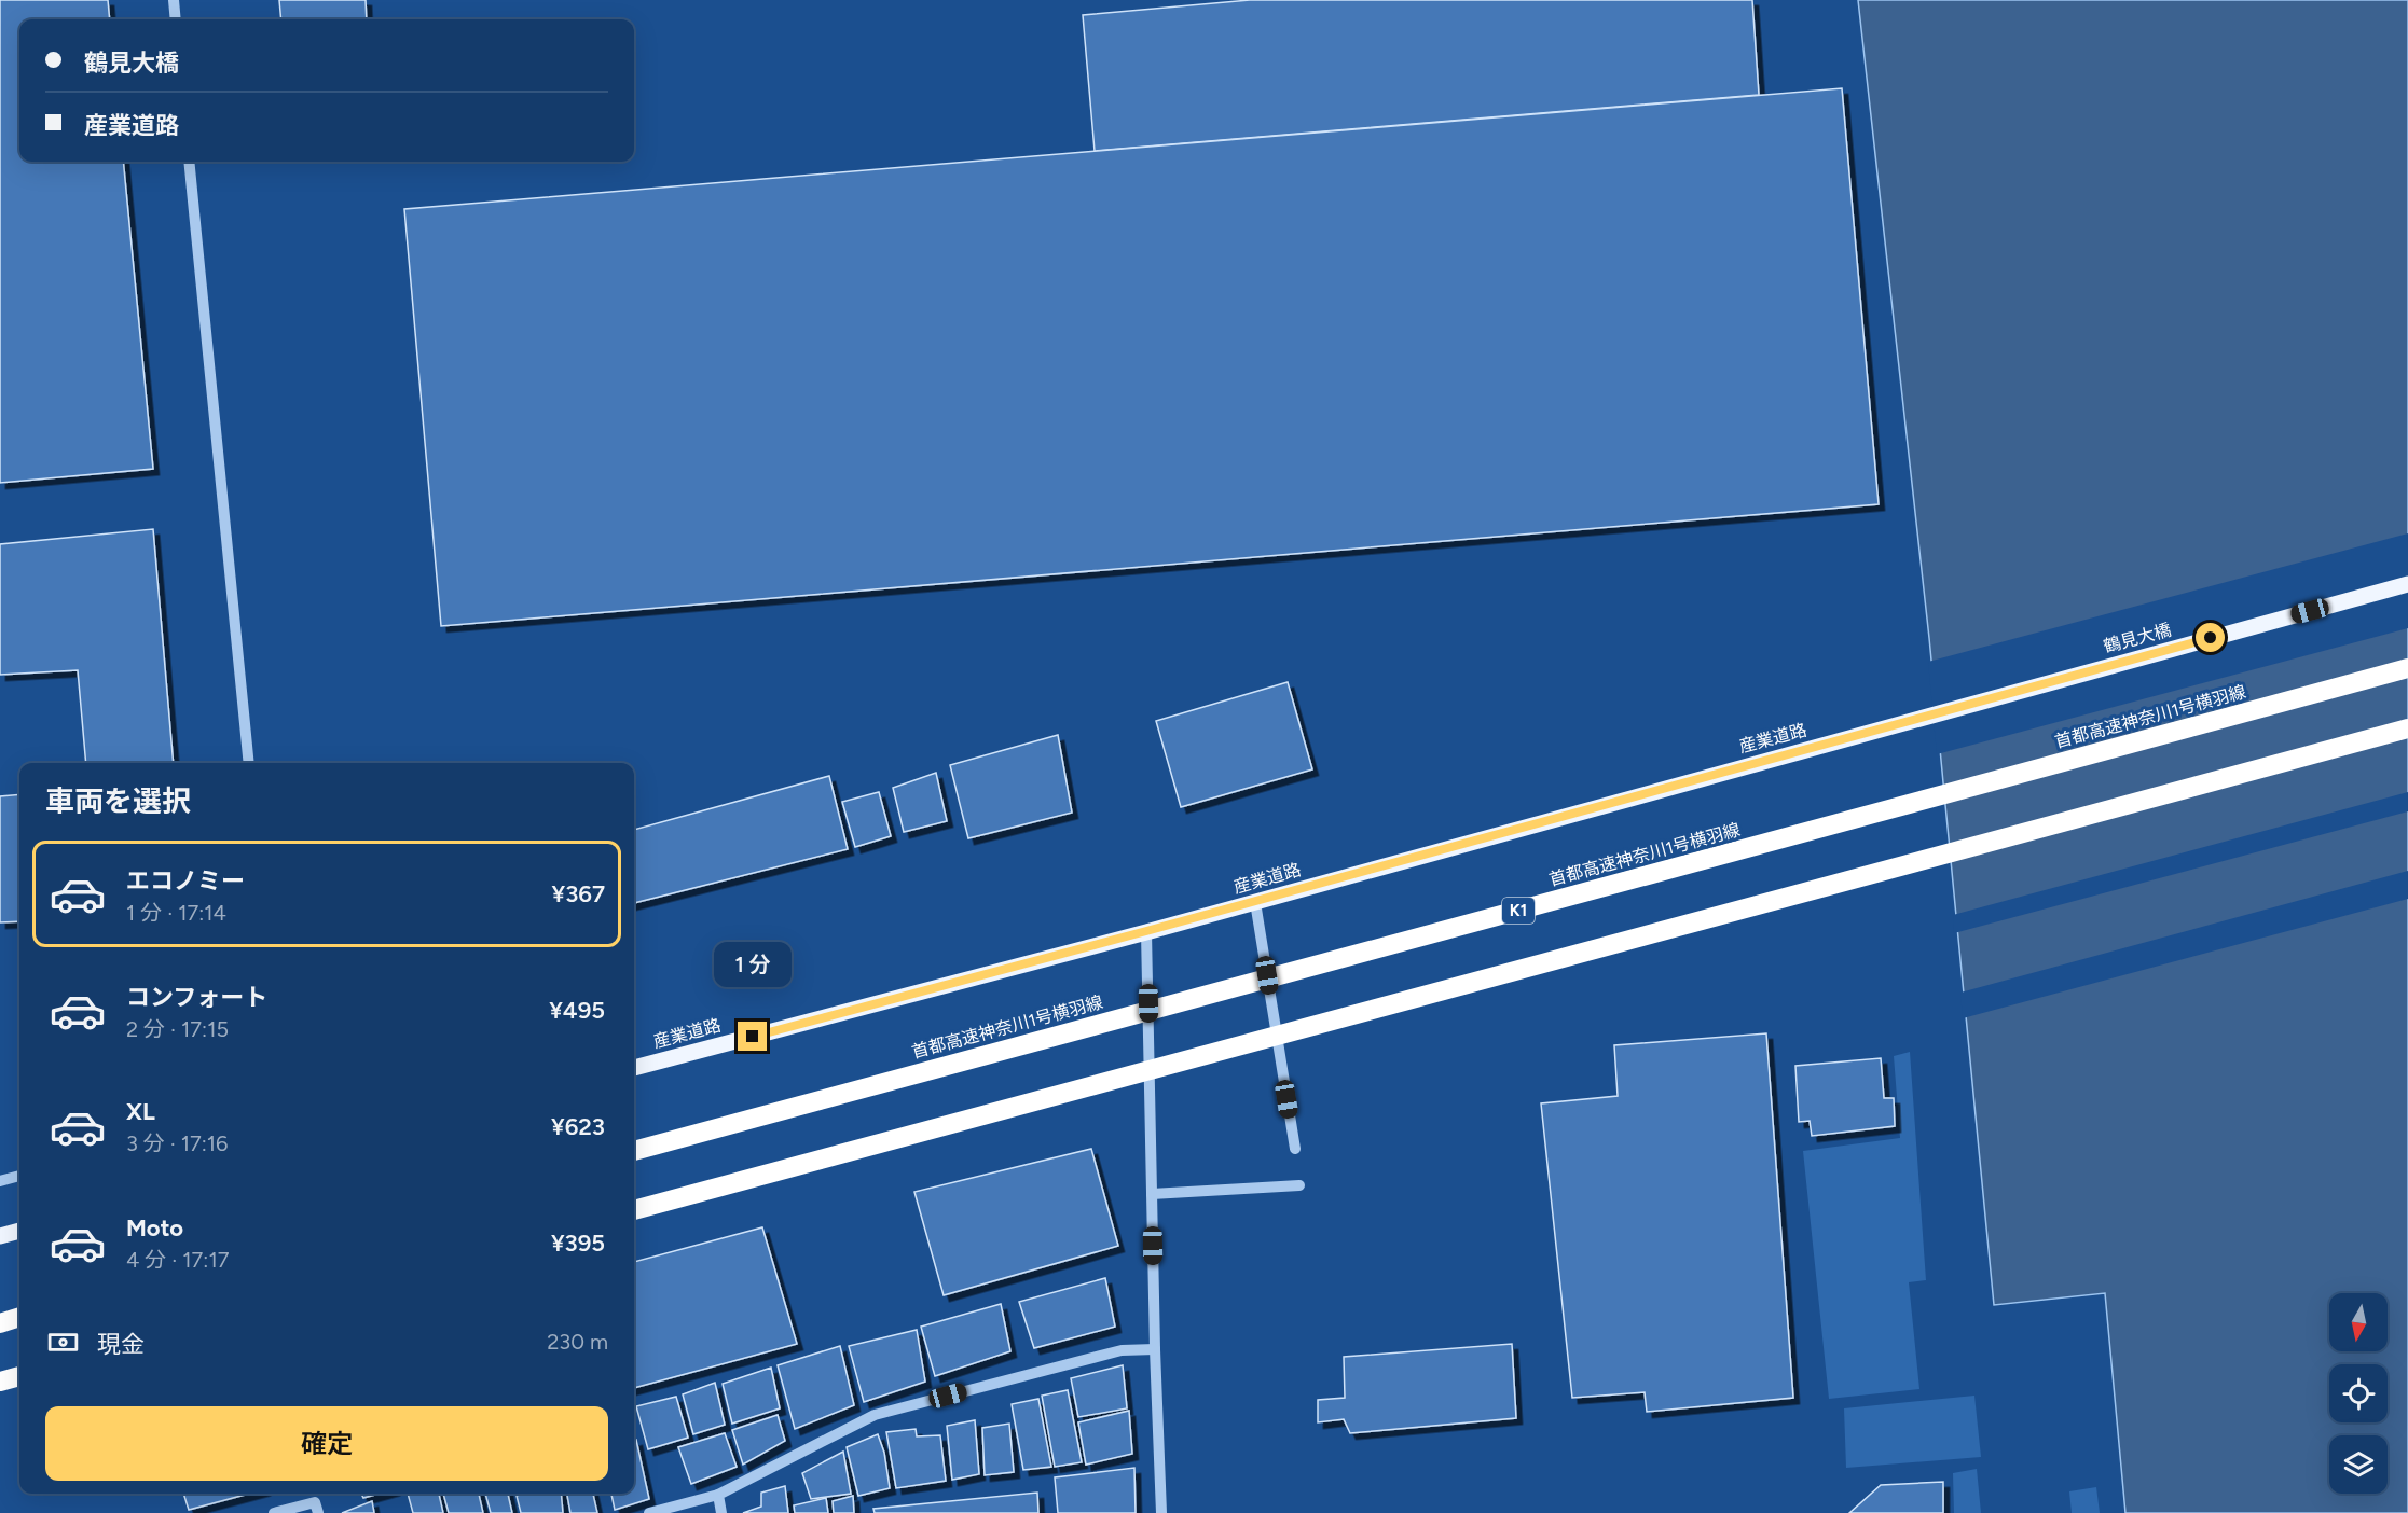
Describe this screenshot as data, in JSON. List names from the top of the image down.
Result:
{
  "streets": {
    "highway": ["首都高速神奈川1号横羽線", "K1"],
    "main road": ["鶴見大橋", "産業道路"]
  },
  "crossings": [
    ["鶴見大橋", "産業道路"]
  ],
  "north": "bottom",
  "page": {
    "banner": ["鶴見大橋", "産業道路"],
    "heading": "車両を選択",
    "list": [
      {
        "name": "エコノミー",
        "note": "1 分 · 17:14",
        "value": "¥367"
      },
      {
        "name": "コンフォート",
        "note": "2 分 · 17:15",
        "value": "¥495"
      },
      {
        "name": "XL",
        "note": "3 分 · 17:16",
        "value": "¥623"
      },
      {
        "name": "Moto",
        "note": "4 分 · 17:17",
        "value": "¥395"
      }
    ],
    "bubble": "1 分",
    "pay": ["現金", "230 m"],
    "buttons": "確定"
  }
}
